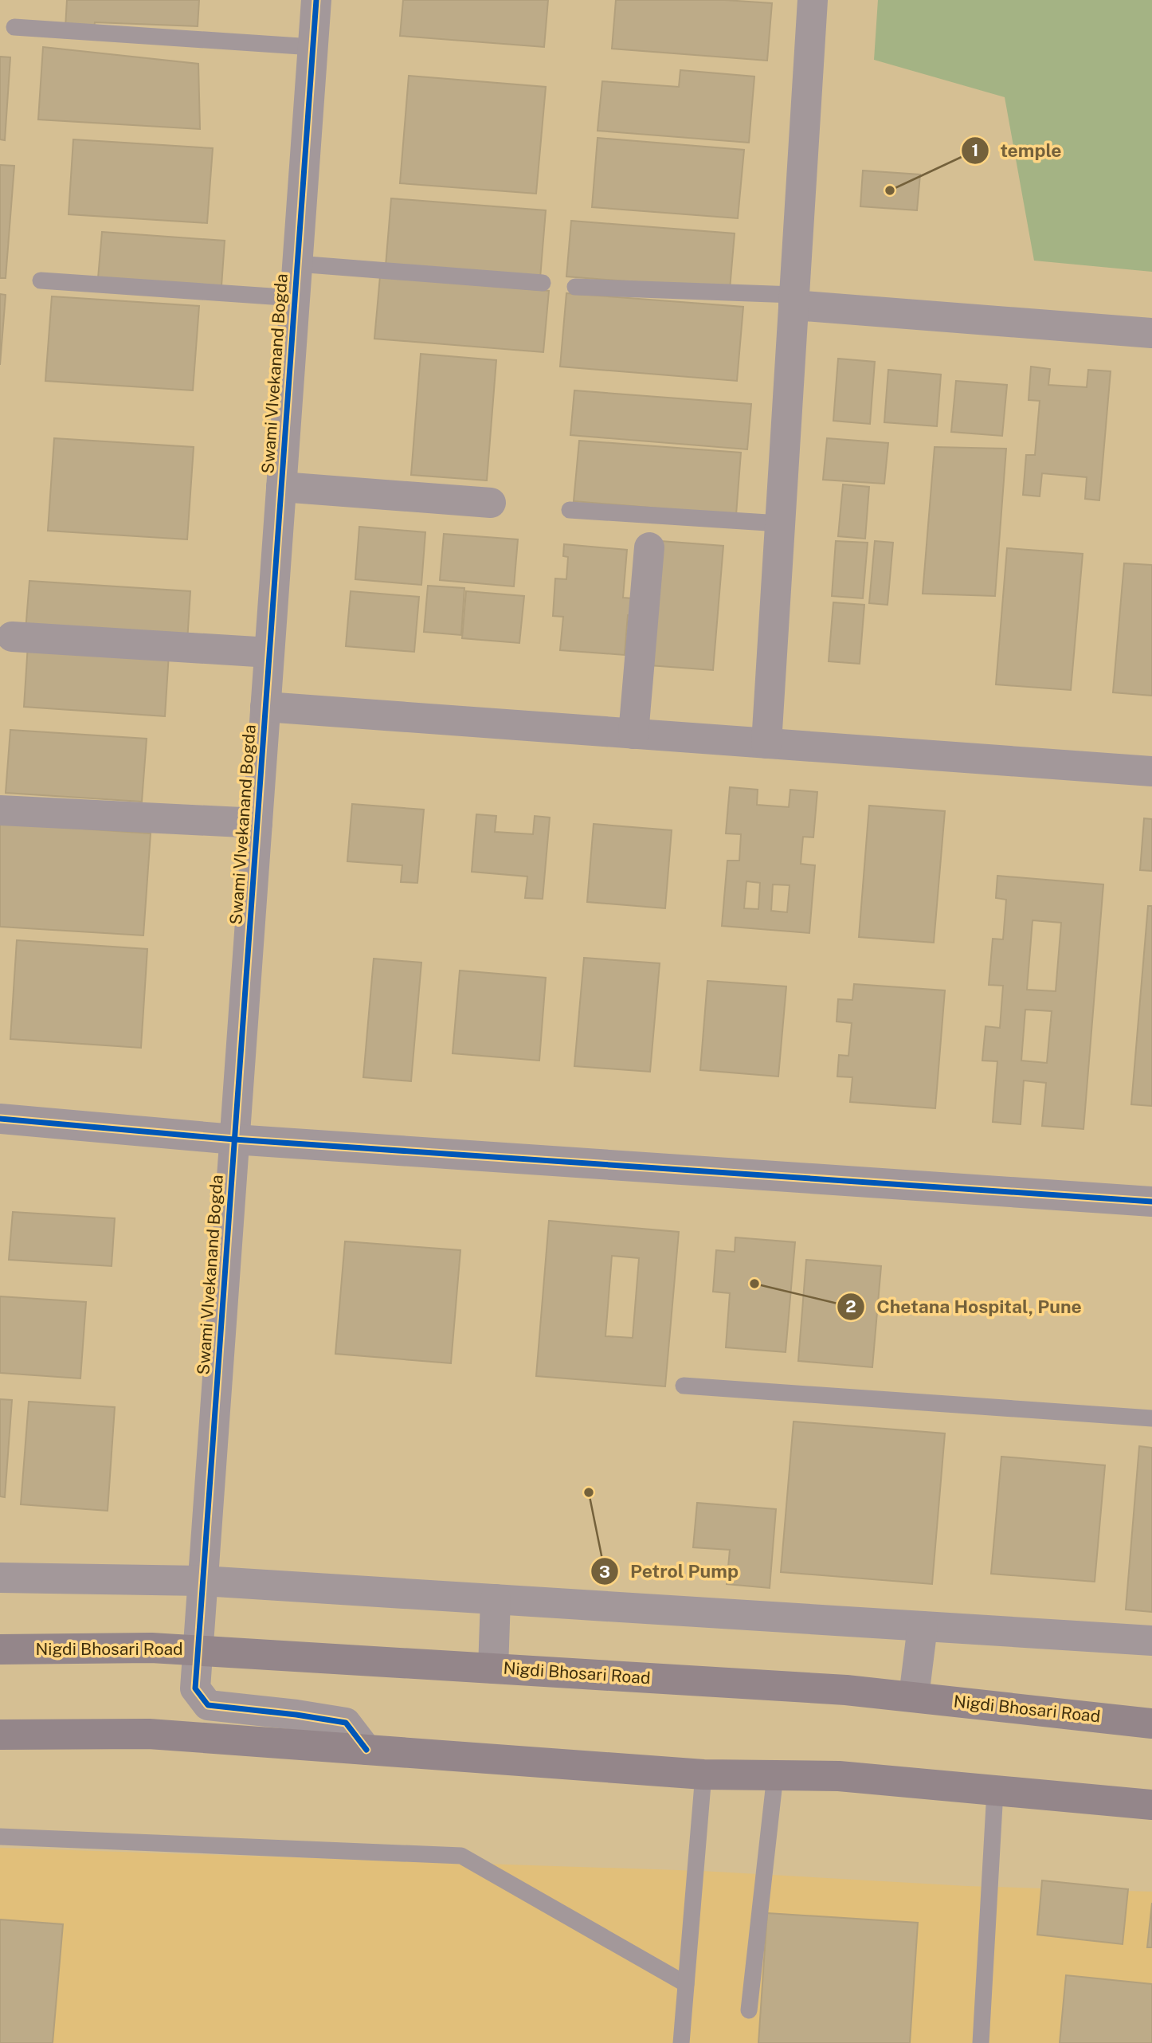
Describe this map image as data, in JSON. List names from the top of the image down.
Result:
{
  "streets": {
    "main road": ["Nigdi Bhosari Road"],
    "street": ["Swami VIvekanand Bogda"]
  },
  "crossings": [
    ["Swami VIvekanand Bogda", "Nigdi Bhosari Road"]
  ],
  "places": ["temple", "Chetana Hospital, Pune", "Petrol Pump"]
}
